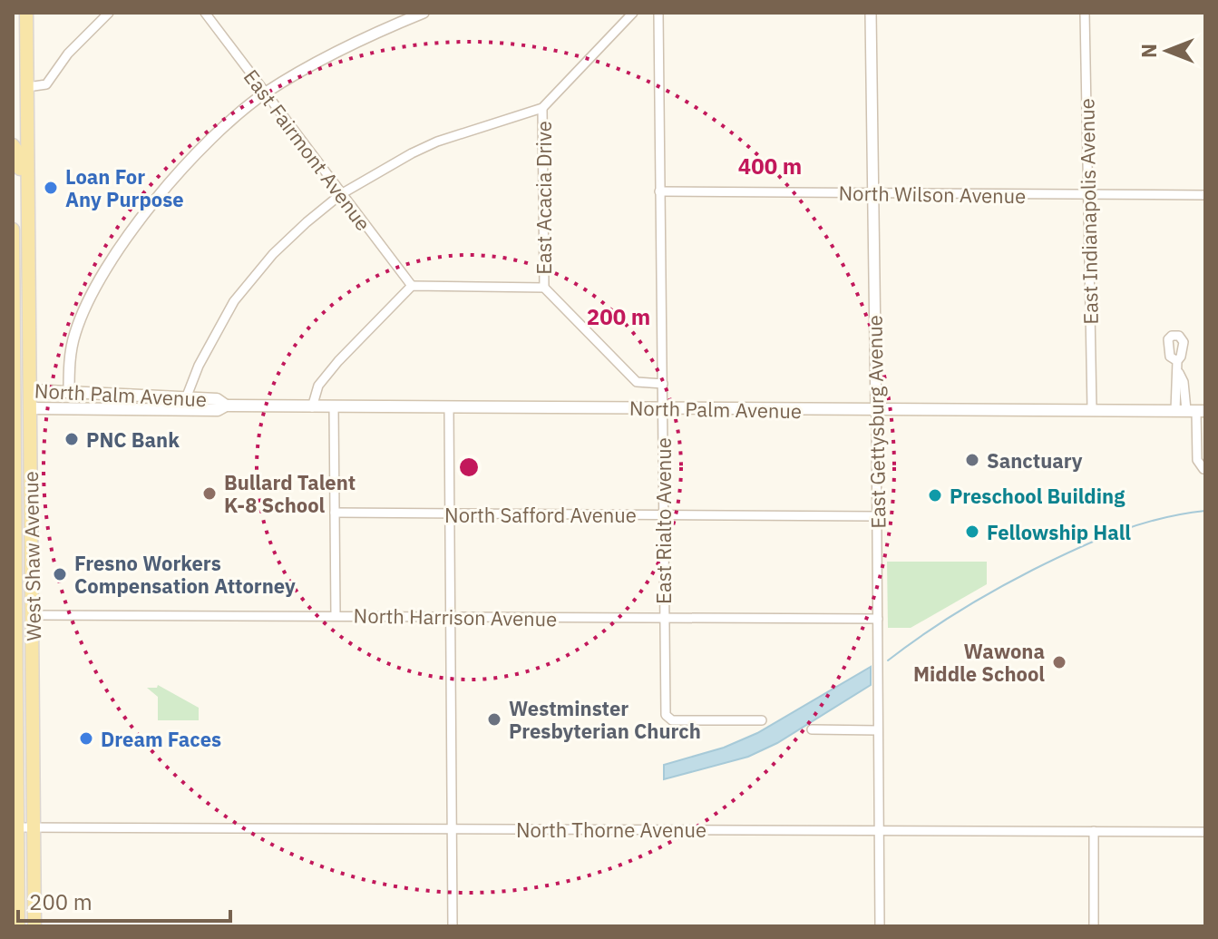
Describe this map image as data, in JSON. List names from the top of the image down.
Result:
{
  "streets": {
    "main road": ["North Palm Avenue", "West Shaw Avenue"],
    "street": [
      "East Fairmont Avenue",
      "North Wilson Avenue",
      "East Acacia Drive",
      "East Indianapolis Avenue",
      "East Gettysburg Avenue",
      "North Safford Avenue",
      "East Rialto Avenue",
      "North Harrison Avenue",
      "North Thorne Avenue"
    ]
  },
  "crossings": [
    ["North Wilson Avenue", "East Indianapolis Avenue"],
    ["North Wilson Avenue", "East Gettysburg Avenue"],
    ["North Wilson Avenue", "East Rialto Avenue"],
    ["East Indianapolis Avenue", "North Palm Avenue"],
    ["North Palm Avenue", "East Gettysburg Avenue"],
    ["North Palm Avenue", "East Rialto Avenue"],
    ["North Palm Avenue", "West Shaw Avenue"],
    ["East Gettysburg Avenue", "North Safford Avenue"],
    ["East Gettysburg Avenue", "North Harrison Avenue"],
    ["East Gettysburg Avenue", "North Thorne Avenue"],
    ["North Safford Avenue", "East Rialto Avenue"],
    ["East Rialto Avenue", "North Harrison Avenue"],
    ["West Shaw Avenue", "North Harrison Avenue"],
    ["West Shaw Avenue", "North Thorne Avenue"]
  ],
  "places": [
    "Loan For Any Purpose",
    "PNC Bank",
    "Sanctuary",
    "Bullard Talent K-8 School",
    "Preschool Building",
    "Fellowship Hall",
    "Fresno Workers Compensation Attorney",
    "Wawona Middle School",
    "Westminster Presbyterian Church",
    "Dream Faces"
  ],
  "scale_bar": "200 m",
  "north": "left",
  "rings": ["400 m", "200 m"]
}
